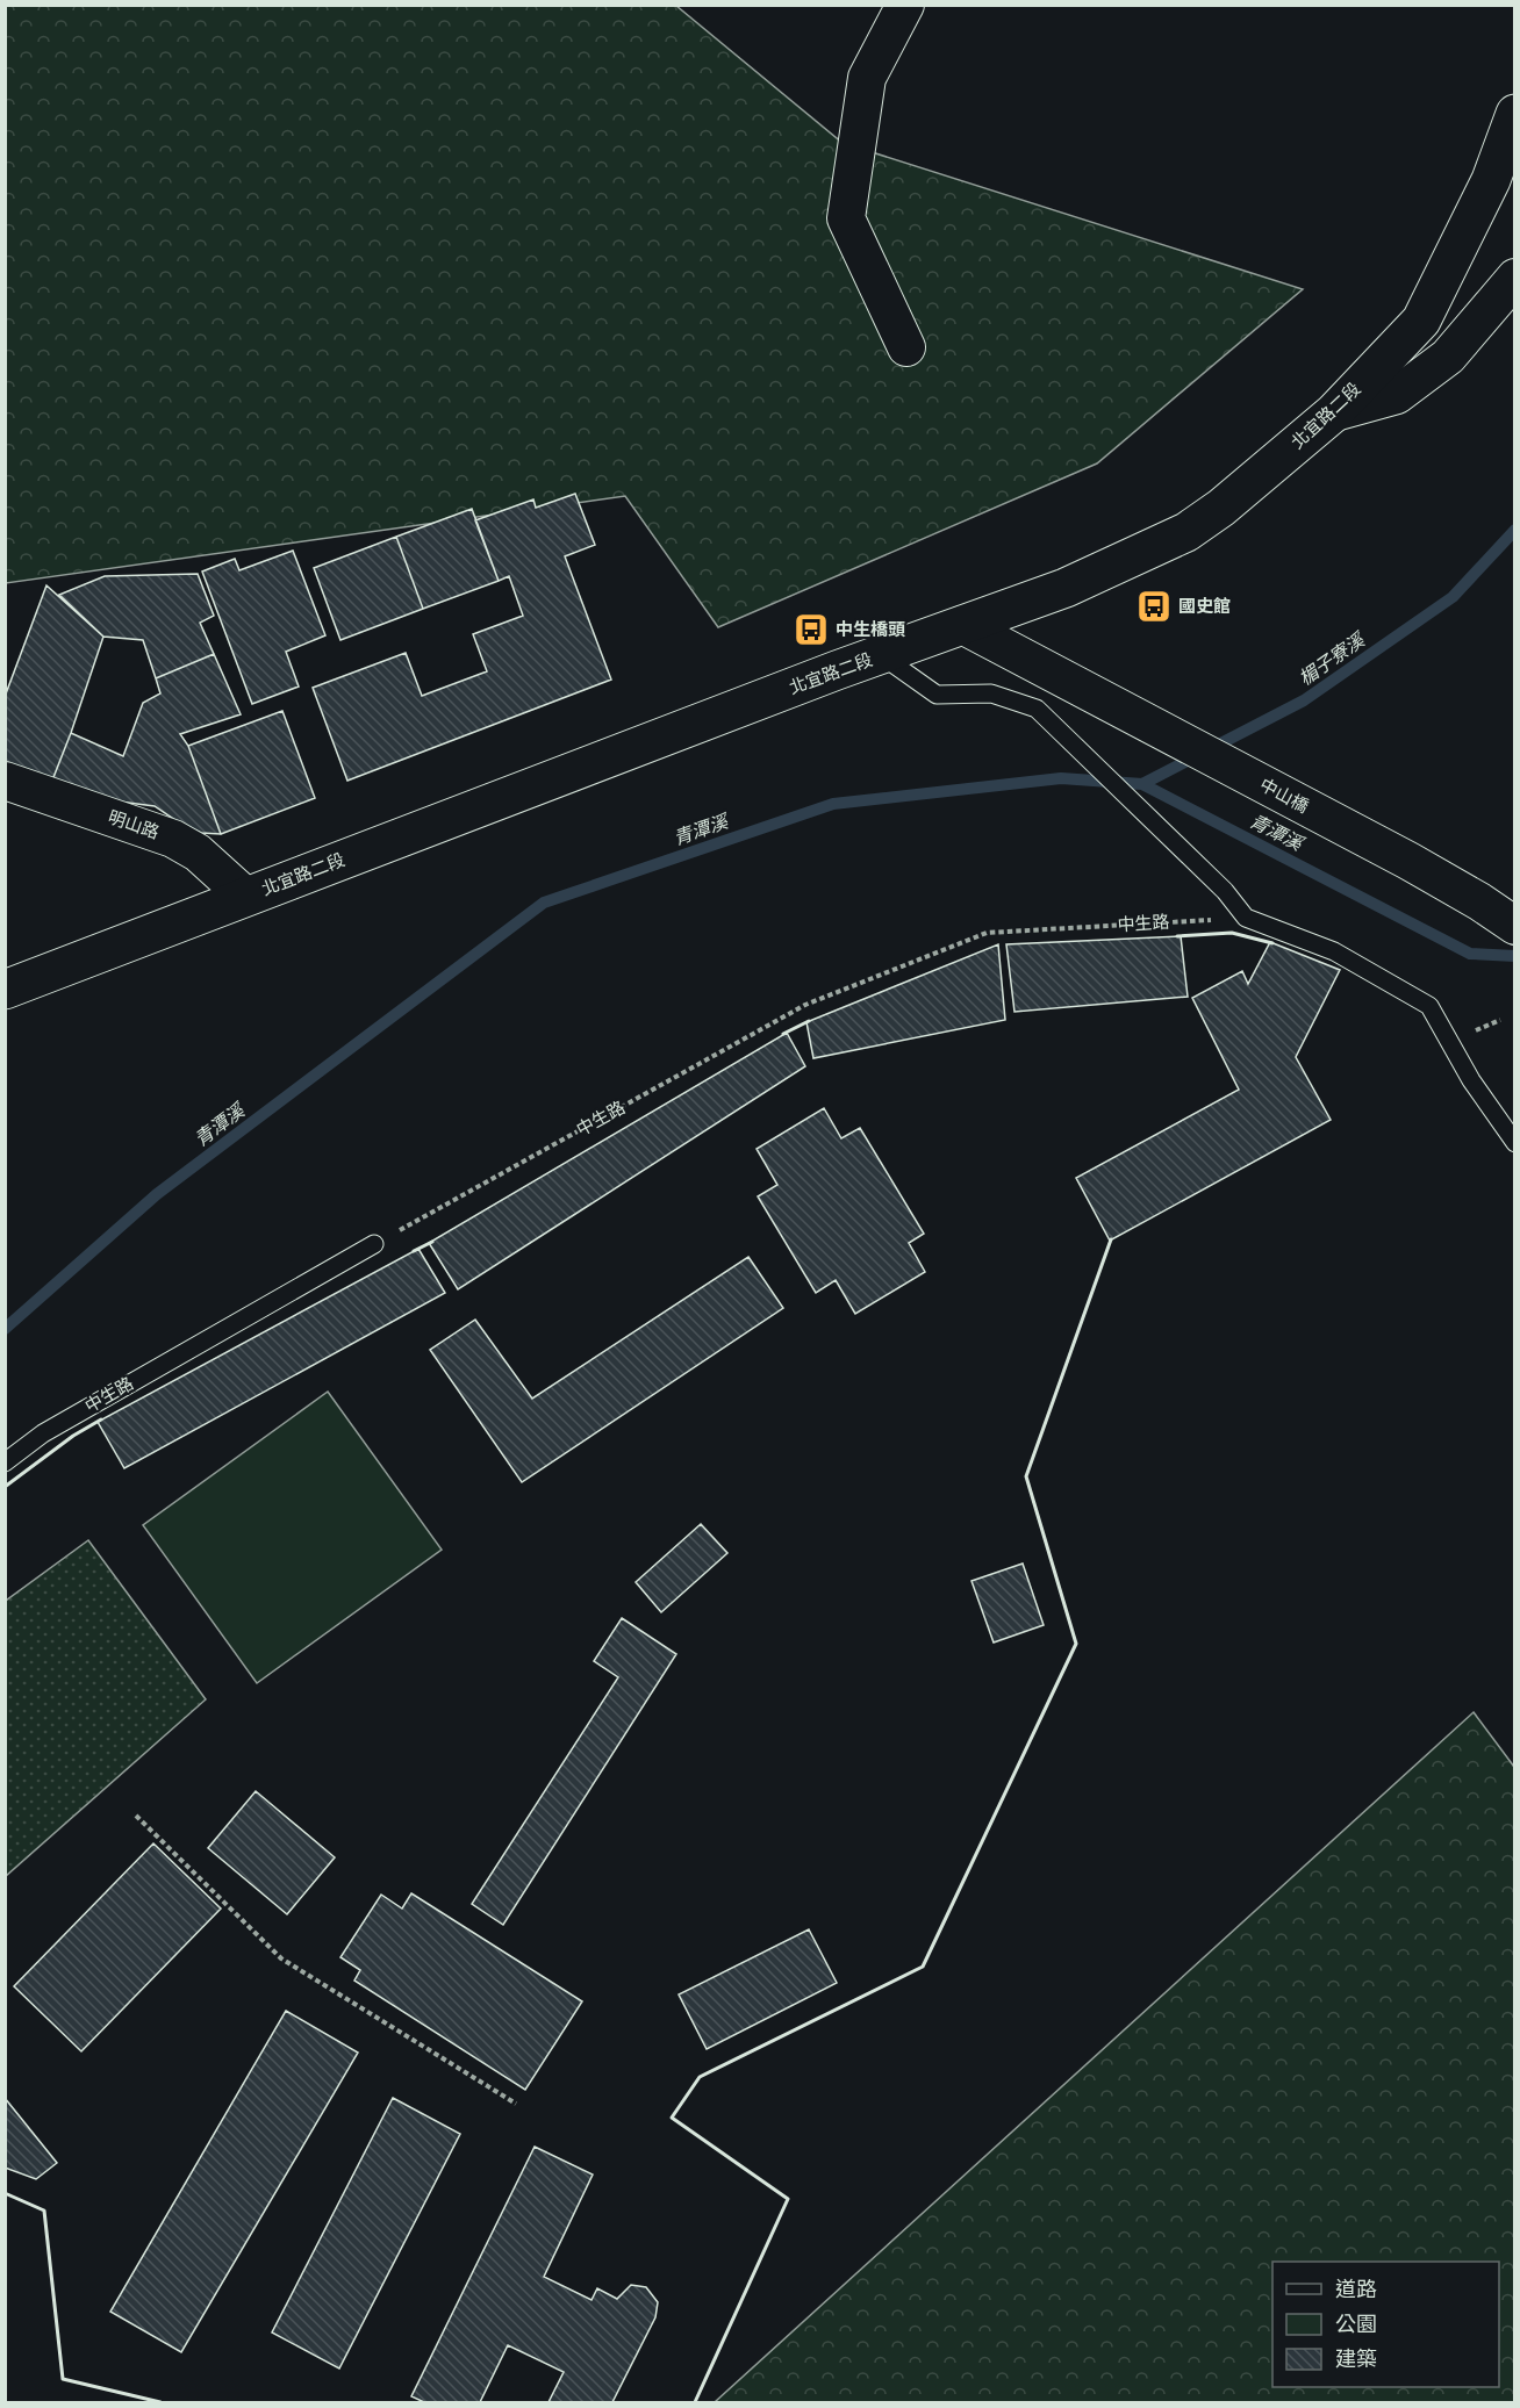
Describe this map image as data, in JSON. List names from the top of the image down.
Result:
{
  "streets": {
    "main road": ["北宜路二段"],
    "street": ["中山橋", "明山路"],
    "lane": ["中生路"]
  },
  "crossings": [
    ["北宜路二段", "中山橋"],
    ["北宜路二段", "明山路"]
  ],
  "water": ["楣子寮溪", "青潭溪"],
  "places": {
    "bus stop": ["國史館", "中生橋頭"]
  },
  "legend": ["道路", "公園", "建築"]
}
